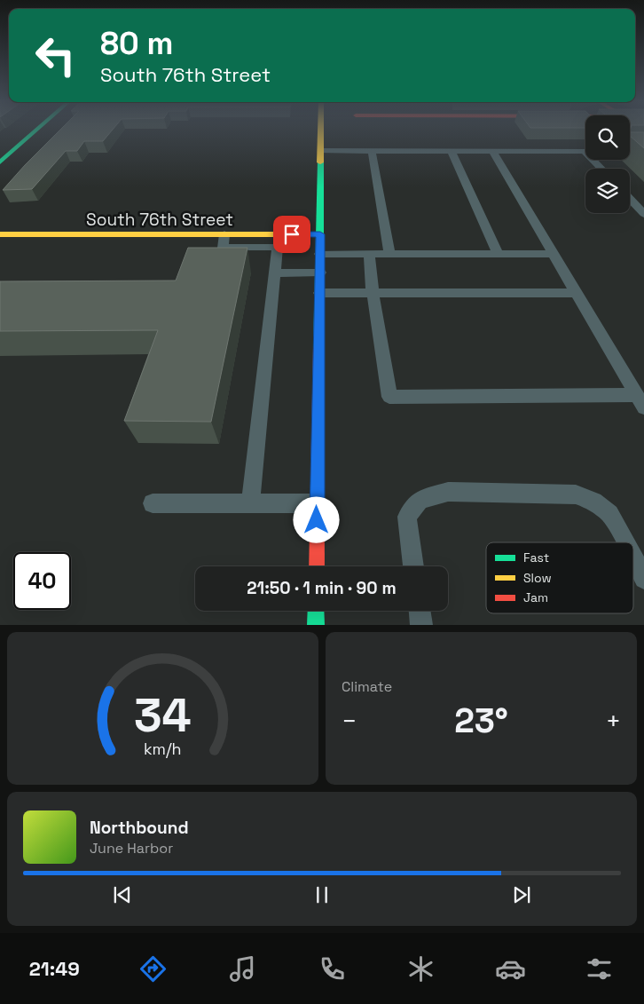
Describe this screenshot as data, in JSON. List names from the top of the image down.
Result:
{
  "streets": {
    "street": ["South 76th Street"]
  },
  "legend": ["Fast", "Slow", "Jam"],
  "page": {
    "turn": ["80 m", "South 76th Street"],
    "limit": "40",
    "trip": "21:50 · 1 min · 90 m",
    "tile": "Climate",
    "heat": ["−", "23°", "+"],
    "song": ["Northbound", "June Harbor"],
    "tabs": "21:49",
    "gauge": ["34", "km/h"]
  }
}
